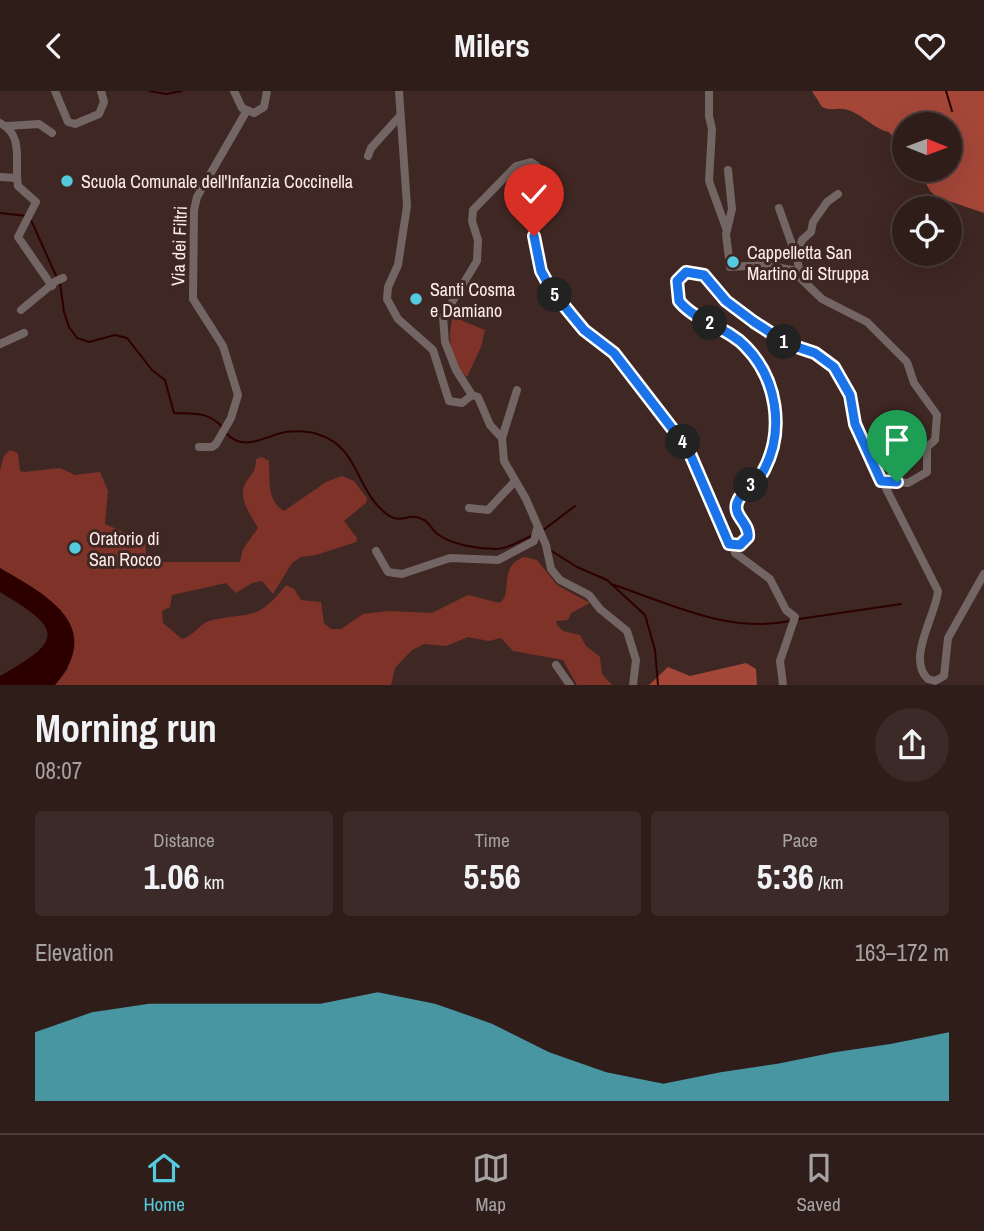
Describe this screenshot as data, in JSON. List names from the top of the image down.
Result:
{
  "streets": {
    "street": ["Via dei Filtri"]
  },
  "places": [
    "Scuola Comunale dell'Infanzia Coccinella",
    "Cappelletta San Martino di Struppa",
    "Santi Cosma e Damiano",
    "Oratorio di San Rocco"
  ],
  "north": "right",
  "page": {
    "header": "Milers",
    "pins": [
      "5",
      "2",
      "1",
      "4",
      "3"
    ],
    "heading": ["Morning run", "08:07"],
    "stats": [
      ["Distance", "1.06 km"],
      ["Time", "5:56"],
      ["Pace", "5:36 /km"]
    ],
    "chart": ["Elevation", "163–172 m"],
    "tabs": ["Home", "Map", "Saved"]
  }
}
